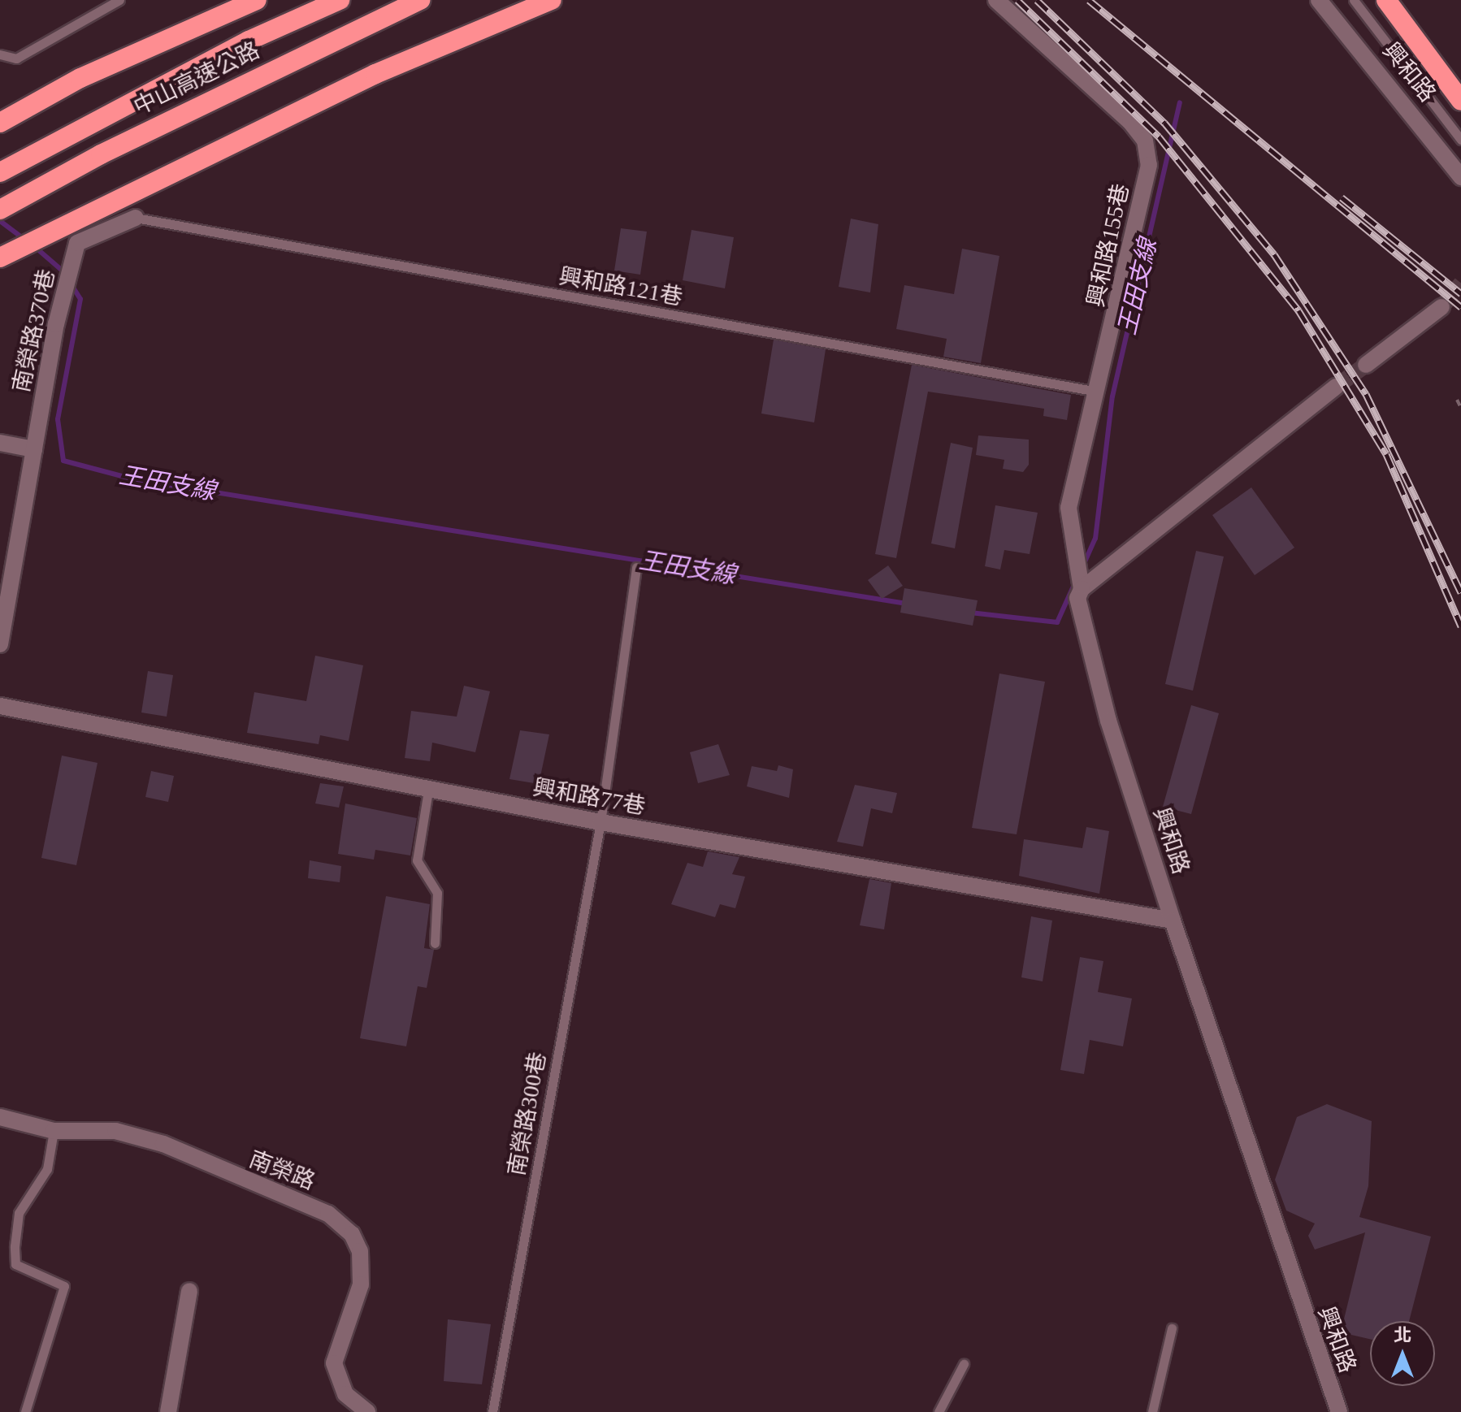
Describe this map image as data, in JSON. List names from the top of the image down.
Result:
{
  "streets": {
    "highway": ["中山高速公路"],
    "street": [
      "興和路",
      "興和路155巷",
      "南榮路370巷",
      "興和路77巷",
      "南榮路"
    ],
    "lane": ["興和路121巷", "南榮路300巷"]
  },
  "crossings": [
    ["興和路", "興和路155巷"],
    ["興和路", "興和路77巷"],
    ["興和路155巷", "興和路121巷"],
    ["興和路121巷", "南榮路370巷"],
    ["興和路77巷", "南榮路300巷"]
  ],
  "water": ["王田支線"],
  "north": "top"
}
